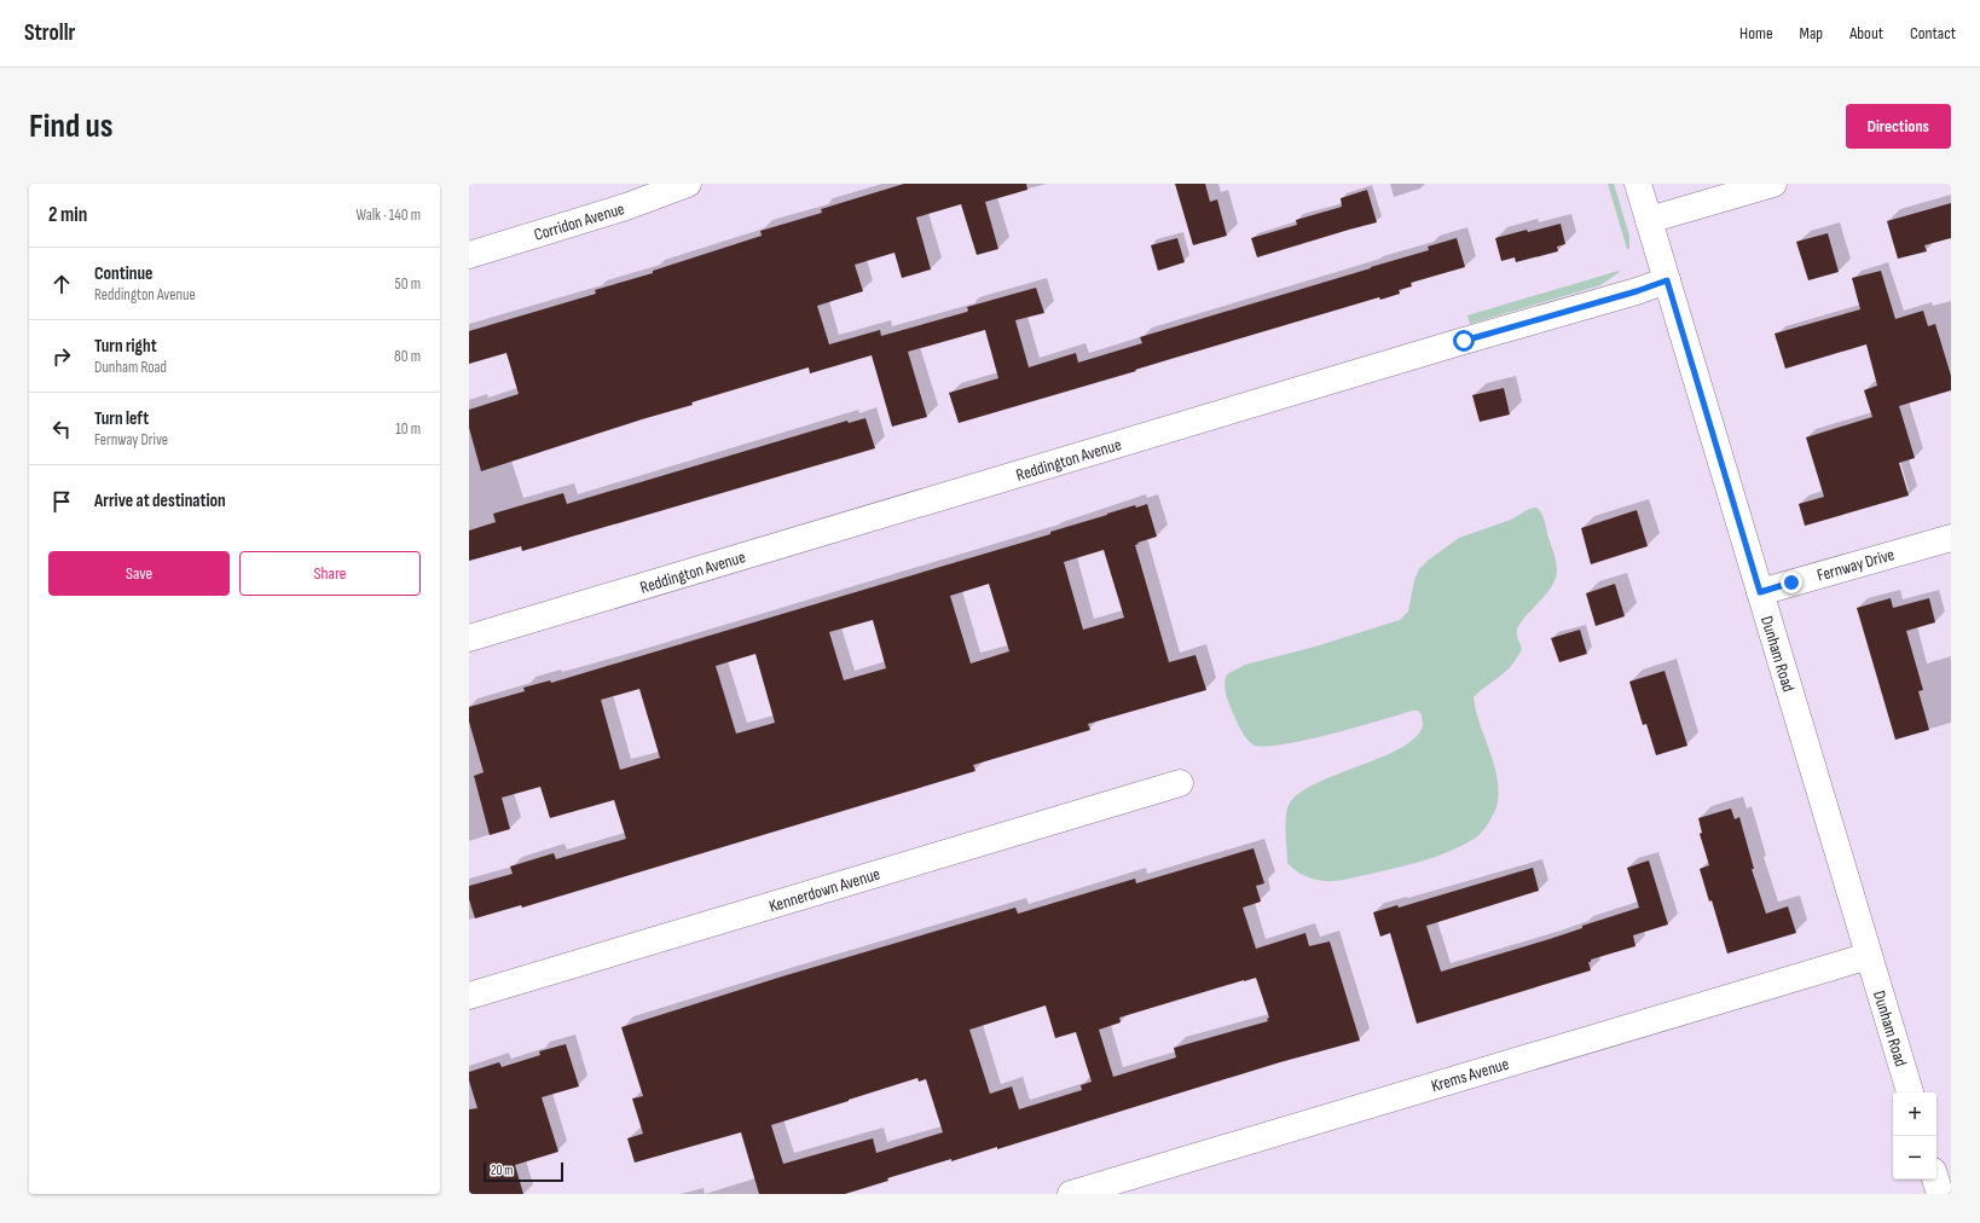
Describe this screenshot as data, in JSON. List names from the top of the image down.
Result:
{
  "streets": {
    "street": [
      "Corridon Avenue",
      "Reddington Avenue",
      "Fernway Drive",
      "Dunham Road",
      "Kennerdown Avenue",
      "Krems Avenue"
    ]
  },
  "crossings": [
    ["Reddington Avenue", "Dunham Road"],
    ["Fernway Drive", "Dunham Road"],
    ["Dunham Road", "Krems Avenue"]
  ],
  "scale_bar": "20 m",
  "page": {
    "header": "Strollr",
    "nav": [
      "Home",
      "Map",
      "About",
      "Contact"
    ],
    "buttons": [
      "Directions",
      ["Save", "Share"]
    ],
    "title": "Find us",
    "heading": ["2 min", "Walk · 140 m"],
    "list": [
      ["Continue", "Reddington Avenue", "50 m"],
      ["Turn right", "Dunham Road", "80 m"],
      ["Turn left", "Fernway Drive", "10 m"],
      "Arrive at destination"
    ],
    "map_buttons": ["+", "−"],
    "scale": "20 m"
  }
}
